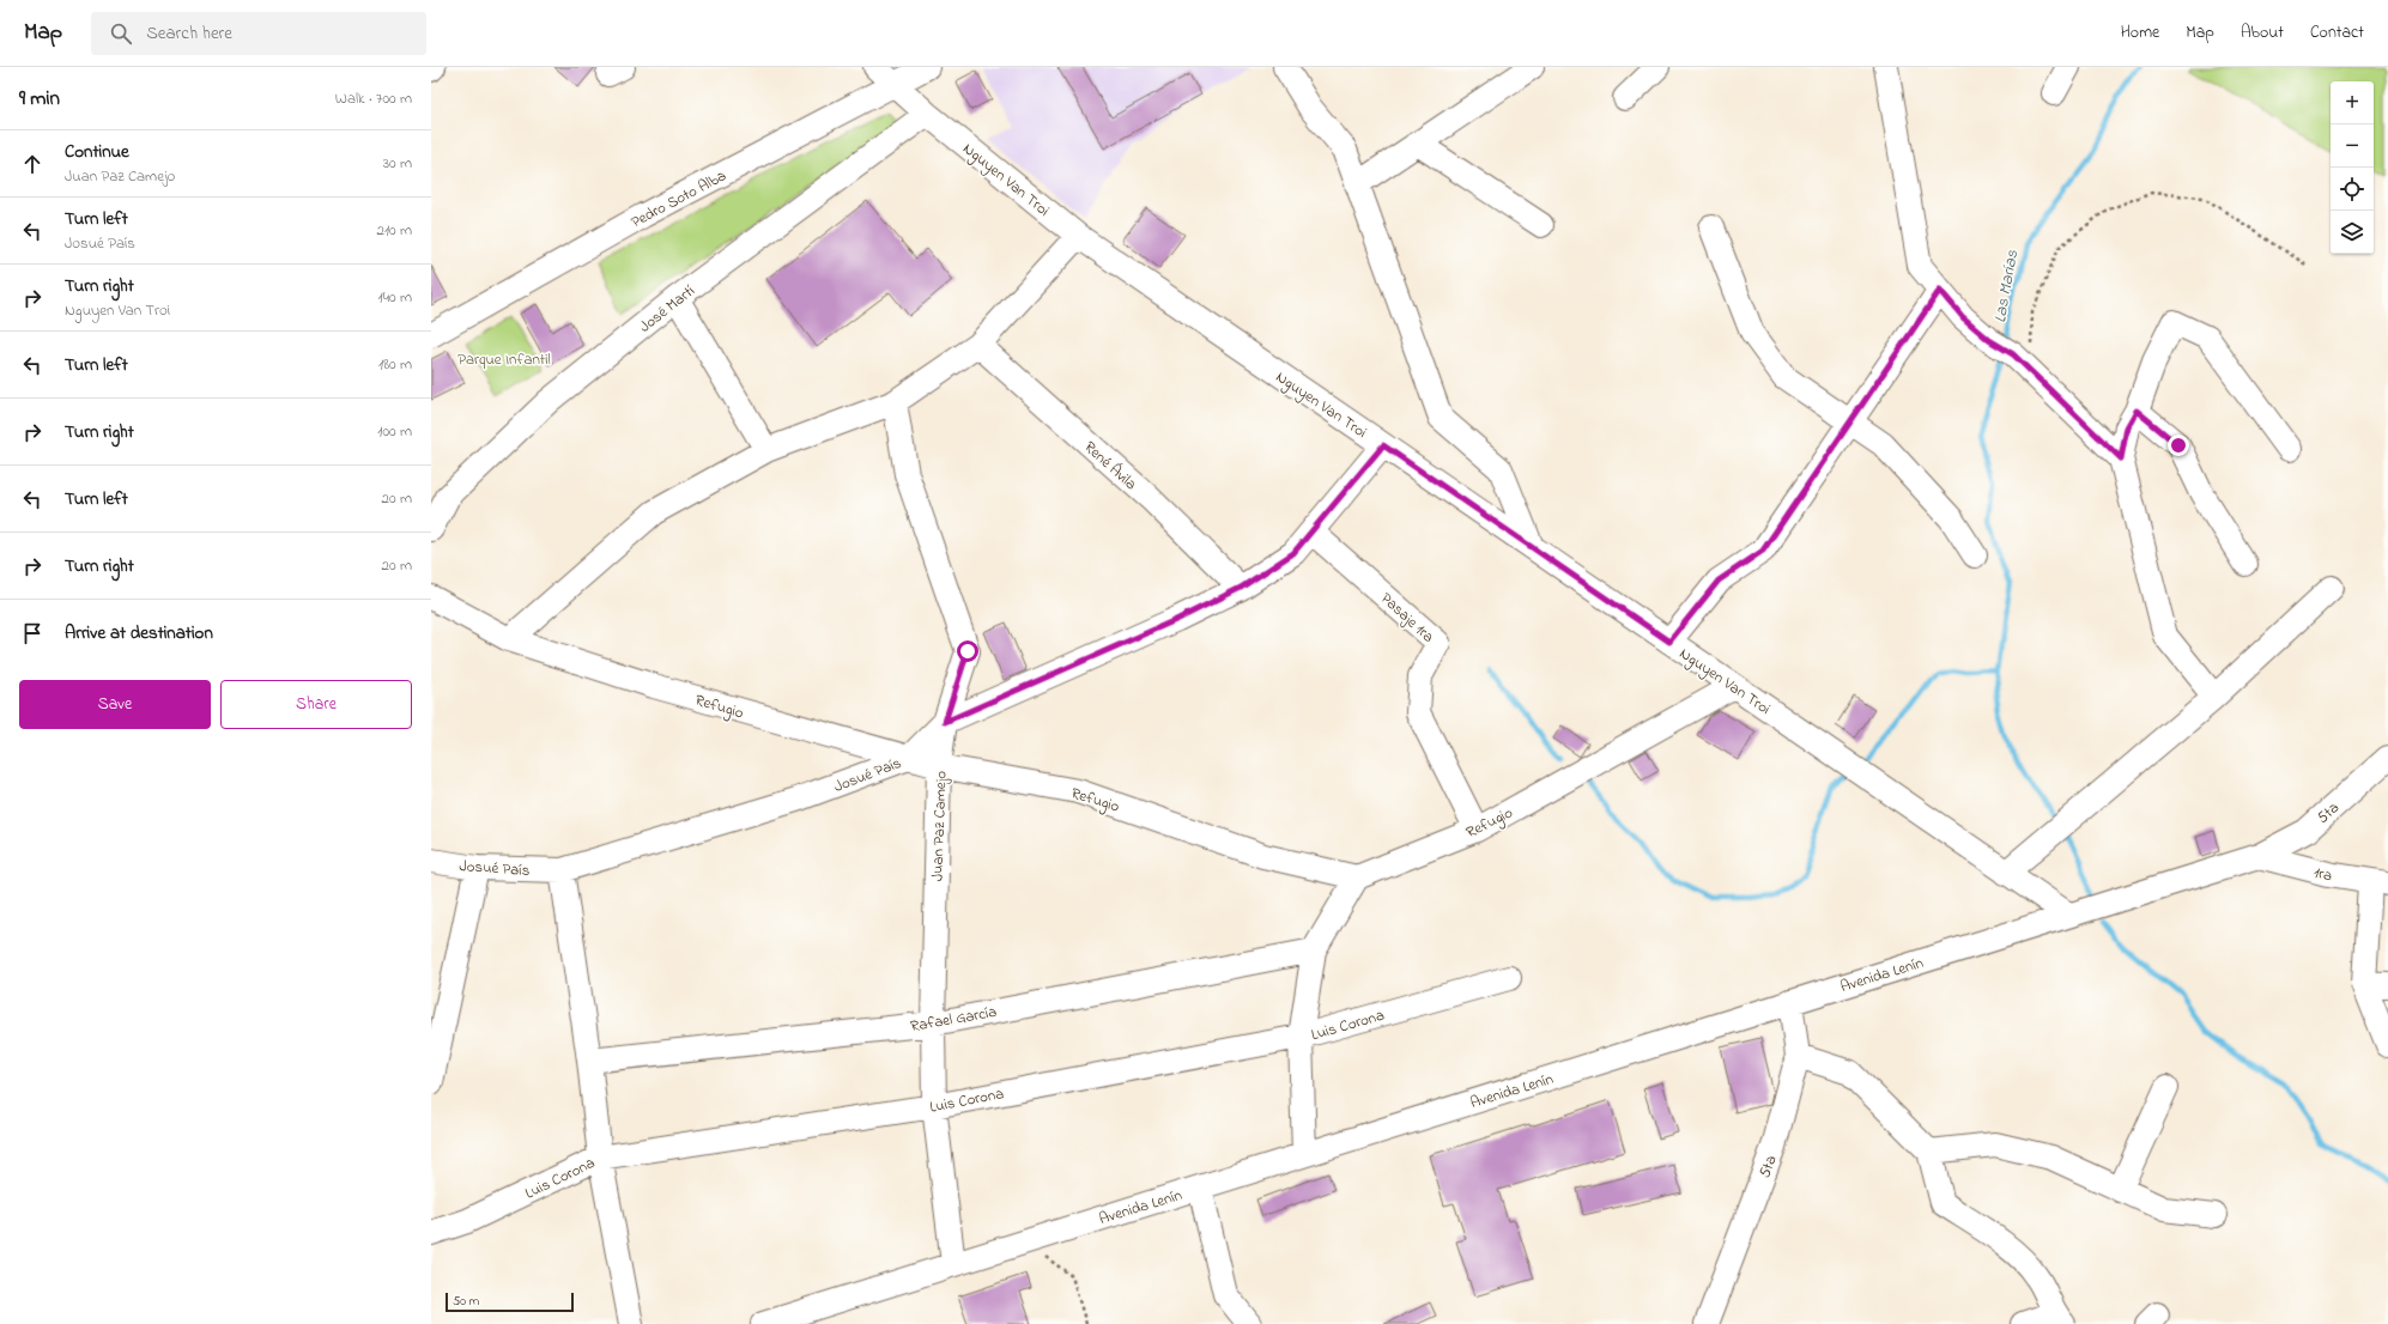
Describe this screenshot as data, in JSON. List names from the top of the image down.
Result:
{
  "streets": {
    "street": [
      "Nguyen Van Troi",
      "Pedro Soto Alba",
      "José Martí",
      "René Ávila",
      "Pasaje 1ra",
      "Refugio",
      "Josué País",
      "5ta",
      "Juan Paz Camejo",
      "1ra",
      "Avenida Lenín",
      "Rafael García",
      "Luis Corona"
    ]
  },
  "crossings": [
    ["Nguyen Van Troi", "Pedro Soto Alba"],
    ["Nguyen Van Troi", "José Martí"],
    ["Nguyen Van Troi", "Refugio"],
    ["Nguyen Van Troi", "Josué País"],
    ["Nguyen Van Troi", "Avenida Lenín"],
    ["René Ávila", "Josué País"],
    ["Pasaje 1ra", "Refugio"],
    ["Pasaje 1ra", "Josué País"],
    ["Refugio", "Josué País"],
    ["Refugio", "Juan Paz Camejo"],
    ["Josué País", "Juan Paz Camejo"],
    ["5ta", "1ra"],
    ["5ta", "Avenida Lenín"],
    ["Juan Paz Camejo", "Avenida Lenín"],
    ["Juan Paz Camejo", "Rafael García"],
    ["Juan Paz Camejo", "Luis Corona"],
    ["1ra", "Avenida Lenín"]
  ],
  "water": ["Las Marías"],
  "parks": ["Parque Infantil"],
  "scale_bar": "50 m",
  "page": {
    "header": "Map",
    "search": "Search here",
    "nav": [
      "Home",
      "Map",
      "About",
      "Contact"
    ],
    "heading": ["9 min", "Walk · 700 m"],
    "map_buttons": ["+", "−"],
    "list": [
      ["Continue", "Juan Paz Camejo", "30 m"],
      ["Turn left", "Josué País", "210 m"],
      ["Turn right", "Nguyen Van Troi", "140 m"],
      ["Turn left", "180 m"],
      ["Turn right", "100 m"],
      ["Turn left", "20 m"],
      ["Turn right", "20 m"],
      "Arrive at destination"
    ],
    "buttons": ["Save", "Share"],
    "scale": "50 m"
  }
}
